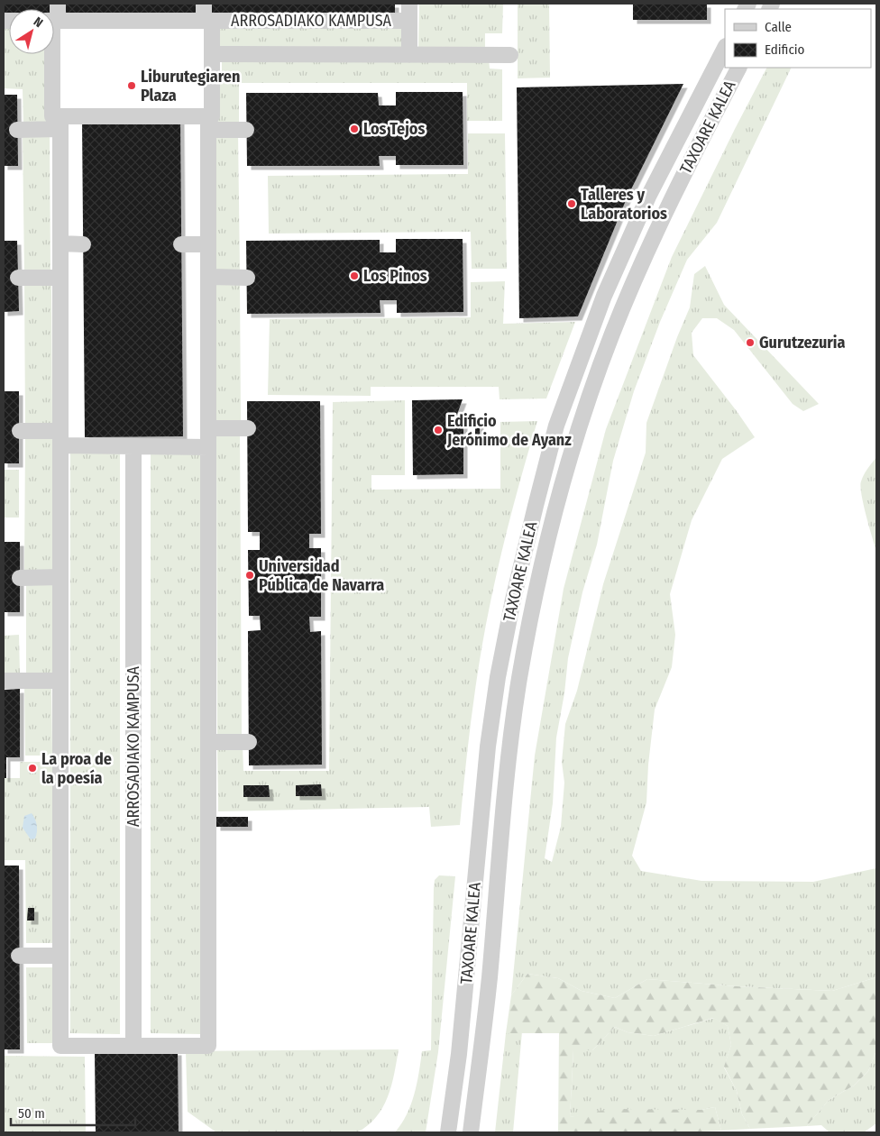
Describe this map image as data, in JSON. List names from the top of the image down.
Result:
{
  "streets": {
    "street": ["ARROSADIAKO KAMPUSA", "TAXOARE KALEA"]
  },
  "places": [
    "Liburutegiaren Plaza",
    "Los Tejos",
    "Talleres y Laboratorios",
    "Los Pinos",
    "Gurutzezuria",
    "Edificio Jerónimo de Ayanz",
    "Universidad Pública de Navarra",
    "La proa de la poesía"
  ],
  "legend": ["Calle", "Edificio"],
  "scale_bar": "50 m",
  "north": "top right"
}
